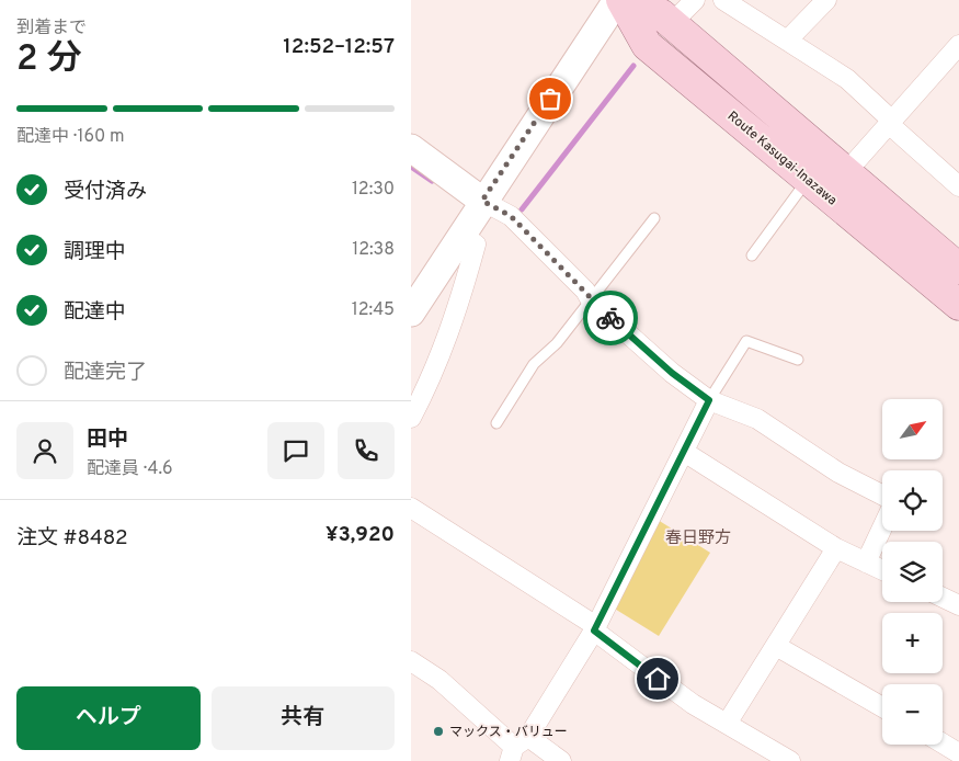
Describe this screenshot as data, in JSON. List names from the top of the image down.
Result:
{
  "streets": {
    "main road": ["Route Kasugai-Inazawa"]
  },
  "districts": ["春日野方"],
  "places": ["マックス・バリュー"],
  "north": "top right",
  "page": {
    "heading": ["2 分", "到着まで", "12:52–12:57"],
    "panel": [
      "田中",
      "配達員 · 4.6",
      "注文 #8482",
      "¥3,920"
    ],
    "bar": "配達中 · 160 m",
    "list": [
      ["受付済み", "12:30"],
      ["調理中", "12:38"],
      ["配達中", "12:45"],
      "配達完了"
    ],
    "map_buttons": ["+", "−"],
    "buttons": ["ヘルプ", "共有"]
  }
}
